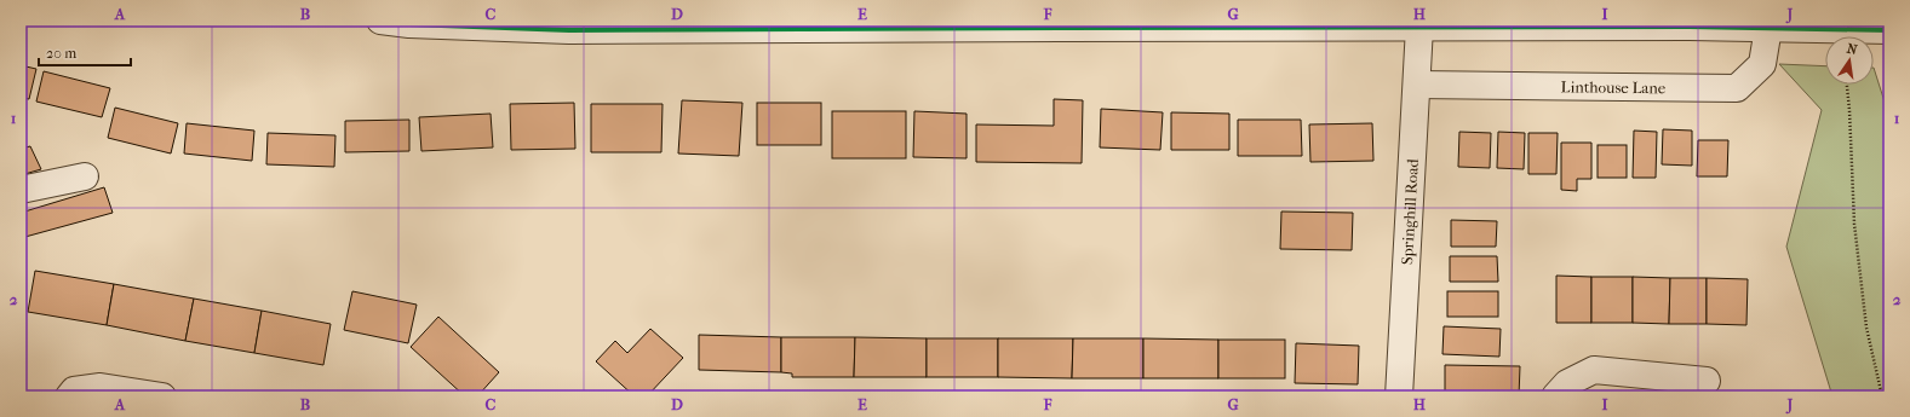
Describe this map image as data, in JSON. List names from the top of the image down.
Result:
{
  "streets": {
    "street": ["Linthouse Lane", "Springhill Road"]
  },
  "crossings": [
    ["Linthouse Lane", "Springhill Road"]
  ],
  "scale_bar": "20 m",
  "north": "top",
  "grid": {
    "columns": [
      "A",
      "B",
      "C",
      "D",
      "E",
      "F",
      "G",
      "H",
      "I",
      "J"
    ],
    "rows": ["1", "2"]
  }
}
